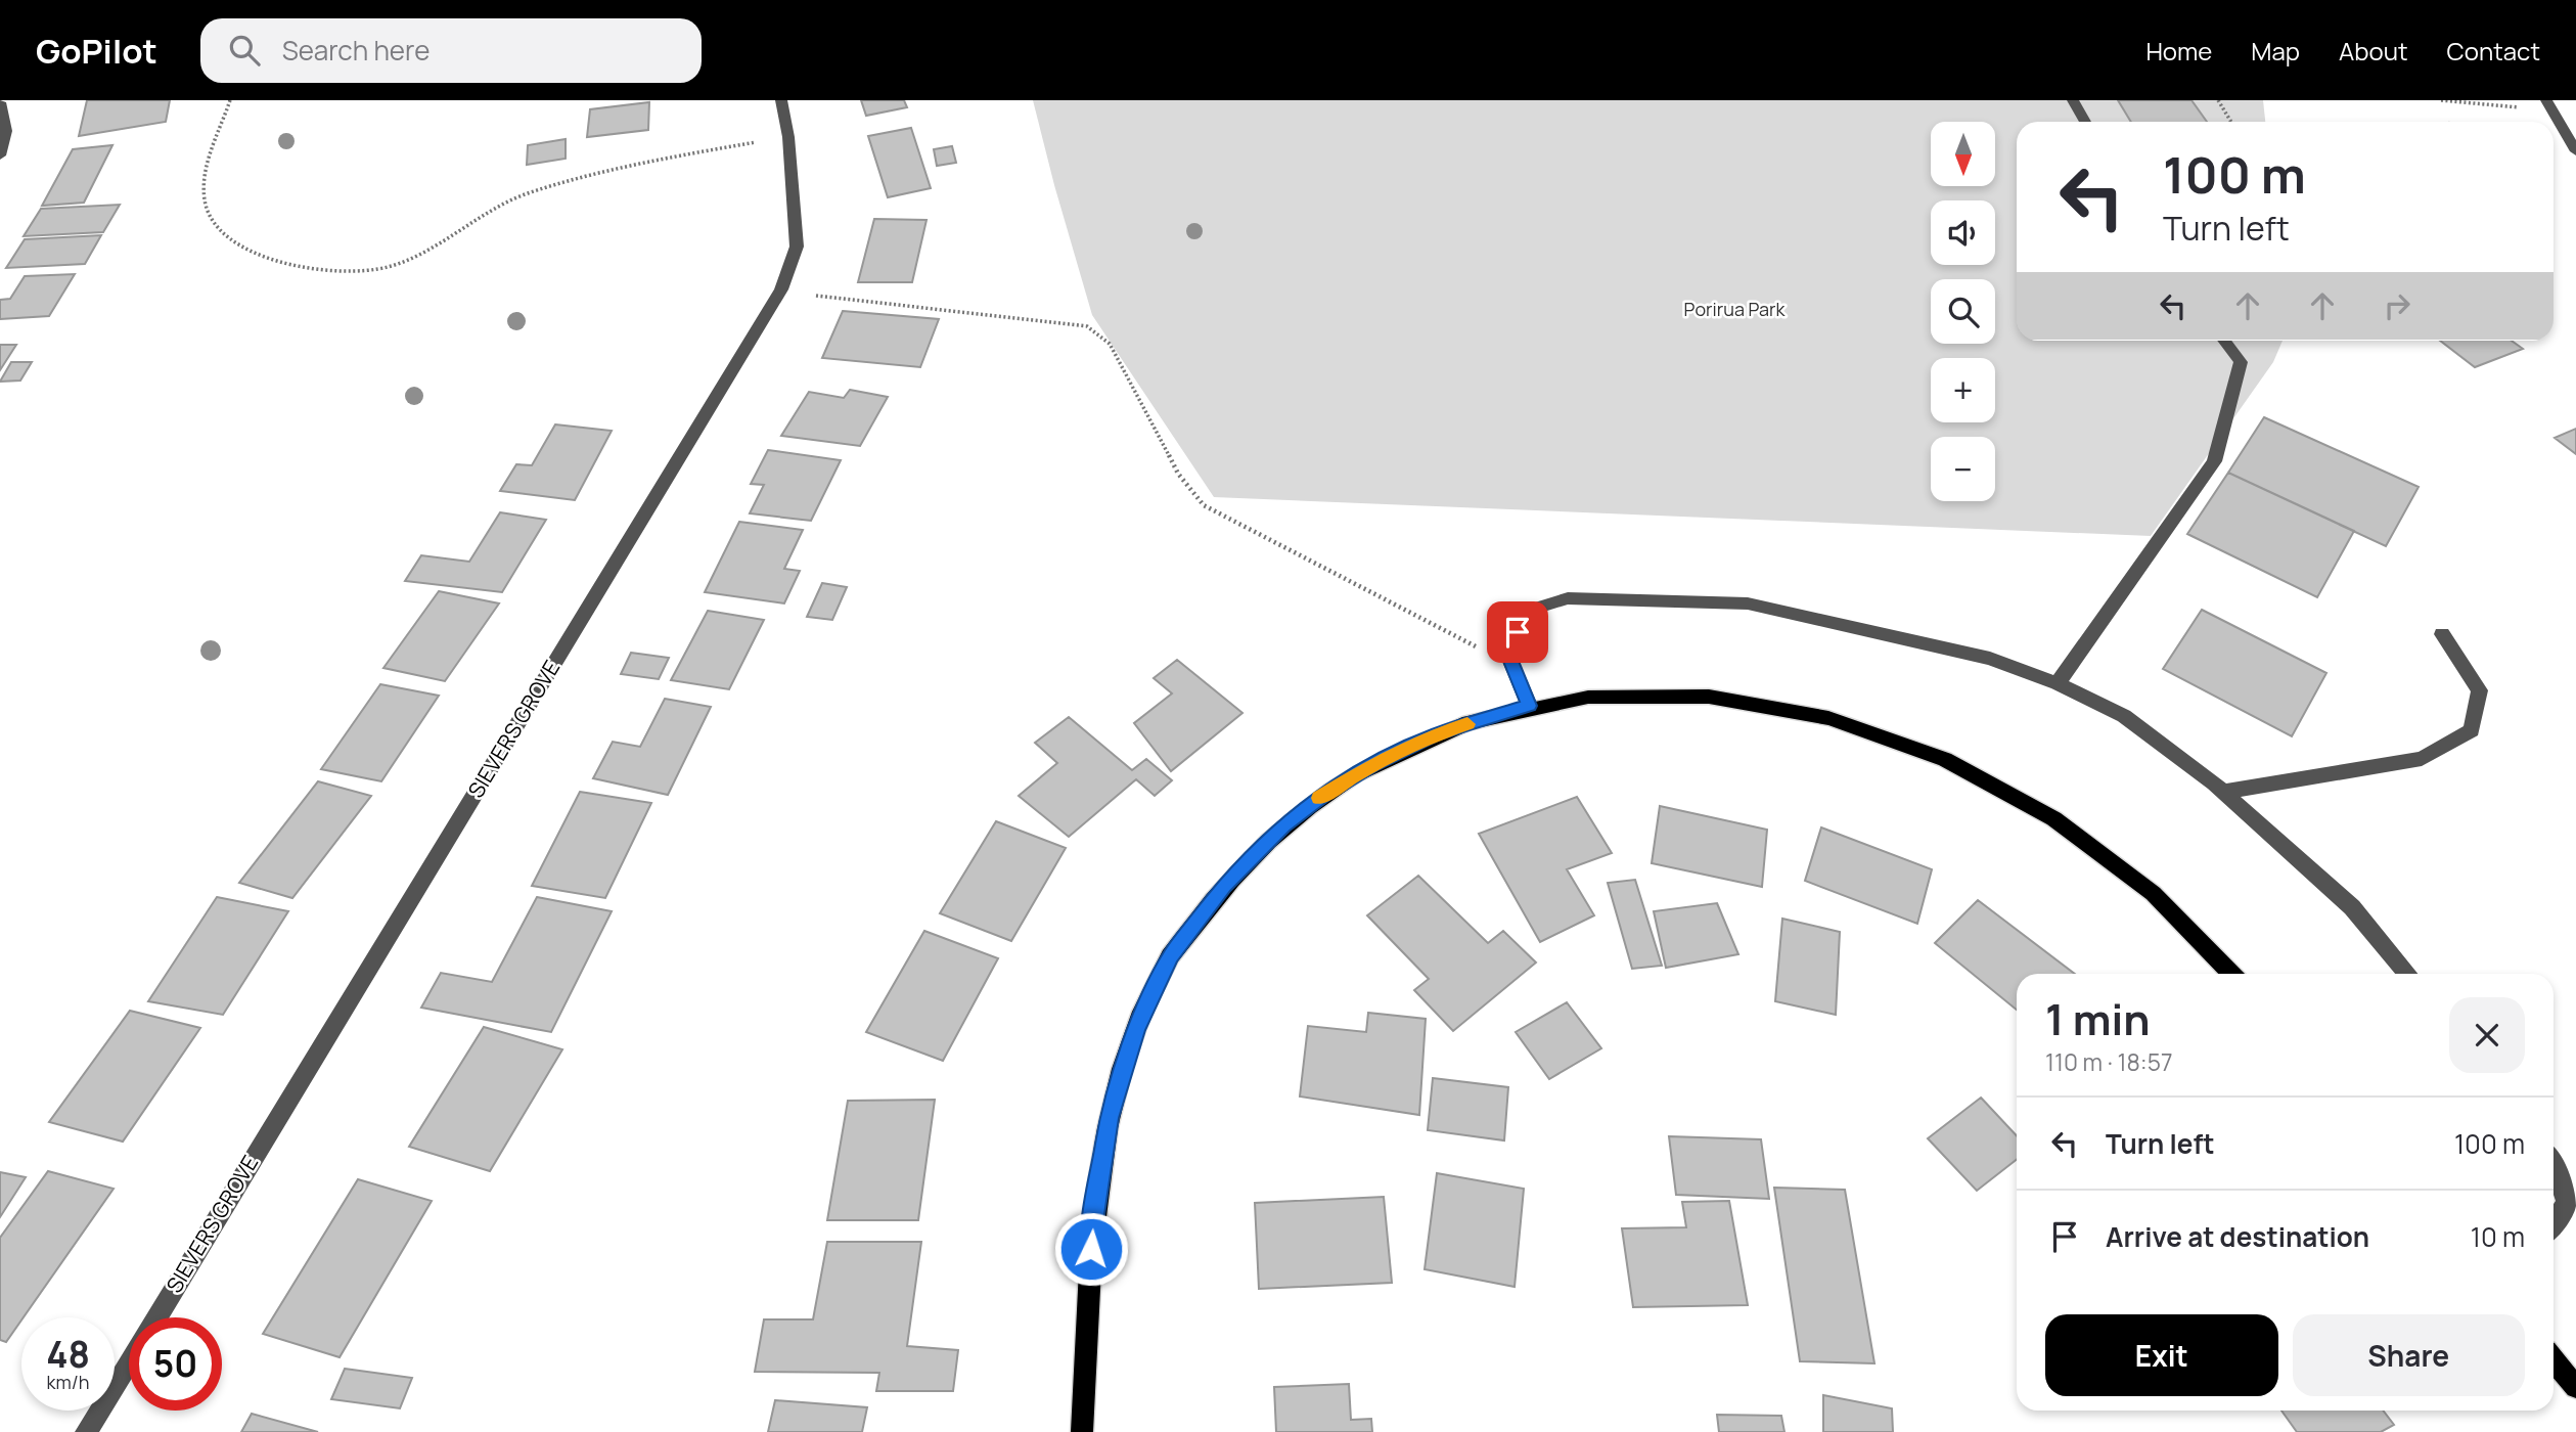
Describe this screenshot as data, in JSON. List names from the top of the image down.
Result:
{
  "streets": {
    "street": ["SIEVERS GROVE"]
  },
  "parks": ["Porirua Park"],
  "north": "bottom",
  "page": {
    "header": "GoPilot",
    "search": "Search here",
    "nav": [
      "Home",
      "Map",
      "About",
      "Contact"
    ],
    "map_buttons": ["+", "−"],
    "turn": ["100 m", "Turn left"],
    "heading": ["1 min", "110 m · 18:57"],
    "list": [
      {
        "name": "Turn left",
        "value": "100 m"
      },
      {
        "name": "Arrive at destination",
        "value": "10 m"
      }
    ],
    "buttons": ["Exit", "Share"],
    "speed": "48 km/h",
    "limit": "50"
  }
}
